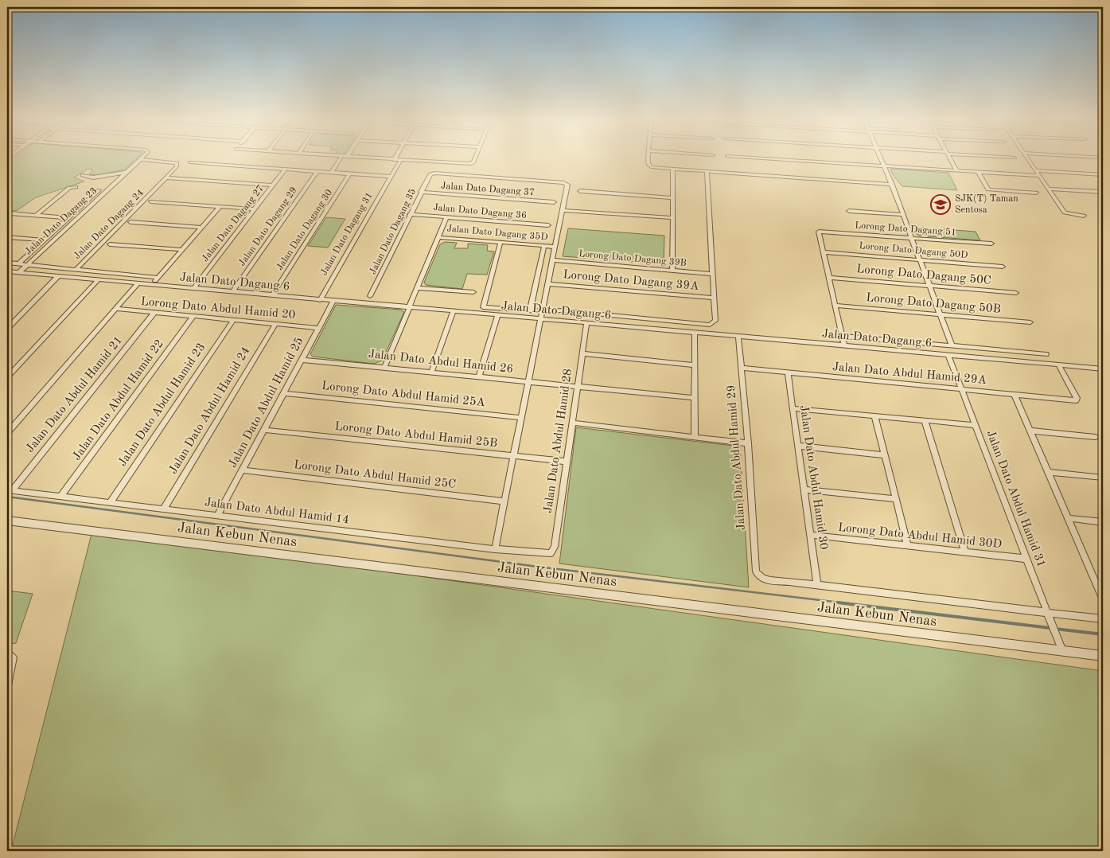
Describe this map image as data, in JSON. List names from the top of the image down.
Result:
{
  "streets": {
    "street": [
      "Jalan Dato Dagang 37",
      "Jalan Dato Dagang 36",
      "Jalan Dato Dagang 23",
      "Jalan Dato Dagang 27",
      "Jalan Dato Dagang 24",
      "Jalan Dato Dagang 29",
      "Lorong Dato Dagang 51",
      "Jalan Dato Dagang 30",
      "Jalan Dato Dagang 35",
      "Jalan Dato Dagang 35D",
      "Jalan Dato Dagang 31",
      "Lorong Dato Dagang 50D",
      "Lorong Dato Dagang 39B",
      "Lorong Dato Dagang 50C",
      "Lorong Dato Dagang 39A",
      "Jalan Dato Dagang 6",
      "Lorong Dato Dagang 50B",
      "Lorong Dato Abdul Hamid 20",
      "Jalan Dato Abdul Hamid 26",
      "Jalan Dato Abdul Hamid 29A",
      "Jalan Dato Abdul Hamid 21",
      "Lorong Dato Abdul Hamid 25A",
      "Jalan Dato Abdul Hamid 22",
      "Jalan Dato Abdul Hamid 25",
      "Jalan Dato Abdul Hamid 23",
      "Jalan Dato Abdul Hamid 24",
      "Lorong Dato Abdul Hamid 25B",
      "Jalan Dato Abdul Hamid 28",
      "Jalan Dato Abdul Hamid 29",
      "Lorong Dato Abdul Hamid 25C",
      "Jalan Dato Abdul Hamid 30",
      "Jalan Dato Abdul Hamid 31",
      "Jalan Dato Abdul Hamid 14",
      "Jalan Kebun Nenas",
      "Lorong Dato Abdul Hamid 30D"
    ]
  },
  "crossings": [
    ["Jalan Dato Dagang 37", "Jalan Dato Dagang 35"],
    ["Jalan Dato Dagang 36", "Jalan Dato Dagang 35"],
    ["Jalan Dato Dagang 23", "Jalan Dato Dagang 24"],
    ["Jalan Dato Dagang 23", "Jalan Dato Dagang 6"],
    ["Jalan Dato Dagang 27", "Jalan Dato Dagang 6"],
    ["Jalan Dato Dagang 29", "Jalan Dato Dagang 6"],
    ["Lorong Dato Dagang 51", "Lorong Dato Dagang 50D"],
    ["Jalan Dato Dagang 30", "Jalan Dato Dagang 6"],
    ["Jalan Dato Dagang 31", "Jalan Dato Dagang 6"],
    ["Jalan Dato Dagang 6", "Jalan Dato Abdul Hamid 29A"],
    ["Jalan Dato Dagang 6", "Jalan Dato Abdul Hamid 25"],
    ["Jalan Dato Dagang 6", "Jalan Dato Abdul Hamid 28"],
    ["Jalan Dato Dagang 6", "Jalan Dato Abdul Hamid 29"],
    ["Jalan Dato Dagang 6", "Jalan Dato Abdul Hamid 31"],
    ["Lorong Dato Abdul Hamid 20", "Jalan Dato Abdul Hamid 21"],
    ["Lorong Dato Abdul Hamid 20", "Jalan Dato Abdul Hamid 22"],
    ["Lorong Dato Abdul Hamid 20", "Jalan Dato Abdul Hamid 25"],
    ["Lorong Dato Abdul Hamid 20", "Jalan Dato Abdul Hamid 23"],
    ["Lorong Dato Abdul Hamid 20", "Jalan Dato Abdul Hamid 24"],
    ["Jalan Dato Abdul Hamid 26", "Jalan Dato Abdul Hamid 25"],
    ["Jalan Dato Abdul Hamid 26", "Jalan Dato Abdul Hamid 28"],
    ["Jalan Dato Abdul Hamid 29A", "Jalan Dato Abdul Hamid 29"],
    ["Jalan Dato Abdul Hamid 29A", "Jalan Dato Abdul Hamid 30"],
    ["Jalan Dato Abdul Hamid 29A", "Jalan Dato Abdul Hamid 31"],
    ["Jalan Dato Abdul Hamid 21", "Jalan Dato Abdul Hamid 14"],
    ["Lorong Dato Abdul Hamid 25A", "Jalan Dato Abdul Hamid 25"],
    ["Jalan Dato Abdul Hamid 22", "Jalan Dato Abdul Hamid 14"],
    ["Jalan Dato Abdul Hamid 25", "Lorong Dato Abdul Hamid 25B"],
    ["Jalan Dato Abdul Hamid 25", "Lorong Dato Abdul Hamid 25C"],
    ["Jalan Dato Abdul Hamid 25", "Jalan Dato Abdul Hamid 14"],
    ["Jalan Dato Abdul Hamid 23", "Jalan Dato Abdul Hamid 14"],
    ["Jalan Dato Abdul Hamid 24", "Jalan Dato Abdul Hamid 14"],
    ["Lorong Dato Abdul Hamid 25B", "Jalan Dato Abdul Hamid 28"],
    ["Jalan Dato Abdul Hamid 28", "Jalan Dato Abdul Hamid 14"],
    ["Jalan Dato Abdul Hamid 29", "Jalan Dato Abdul Hamid 30"],
    ["Jalan Dato Abdul Hamid 30", "Lorong Dato Abdul Hamid 30D"],
    ["Jalan Dato Abdul Hamid 31", "Jalan Kebun Nenas"],
    ["Jalan Dato Abdul Hamid 31", "Lorong Dato Abdul Hamid 30D"]
  ],
  "places": {
    "school or university": ["SJK(T) Taman Sentosa"]
  }
}
